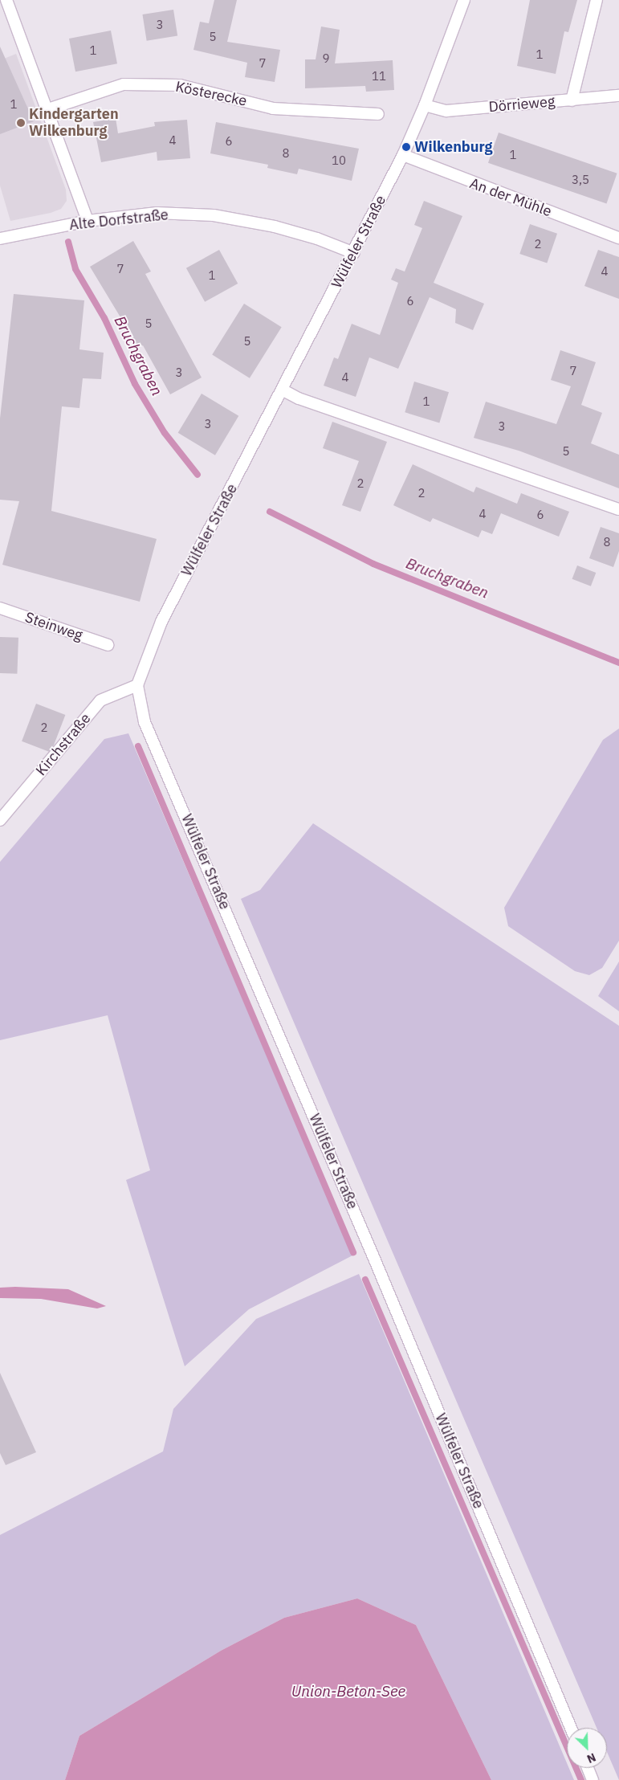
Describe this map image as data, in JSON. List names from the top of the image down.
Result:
{
  "streets": {
    "street": [
      "Kösterecke",
      "Dörrieweg",
      "An der Mühle",
      "Alte Dorfstraße",
      "Wülfeler Straße",
      "Steinweg",
      "Kirchstraße"
    ]
  },
  "crossings": [
    ["Dörrieweg", "Wülfeler Straße"],
    ["An der Mühle", "Wülfeler Straße"],
    ["Alte Dorfstraße", "Wülfeler Straße"],
    ["Wülfeler Straße", "Kirchstraße"]
  ],
  "water": ["Bruchgraben", "Union-Beton-See"],
  "places": ["Kindergarten Wilkenburg", "Wilkenburg"],
  "house_numbers": [
    "3",
    "5",
    "1",
    "1",
    "9",
    "7",
    "11",
    "1",
    "4",
    "6",
    "8",
    "1",
    "10",
    "3,5",
    "2",
    "7",
    "4",
    "1",
    "6",
    "5",
    "5",
    "7",
    "3",
    "4",
    "1",
    "3",
    "3",
    "5",
    "2",
    "2",
    "4",
    "6",
    "8",
    "2"
  ],
  "north": "bottom right"
}
